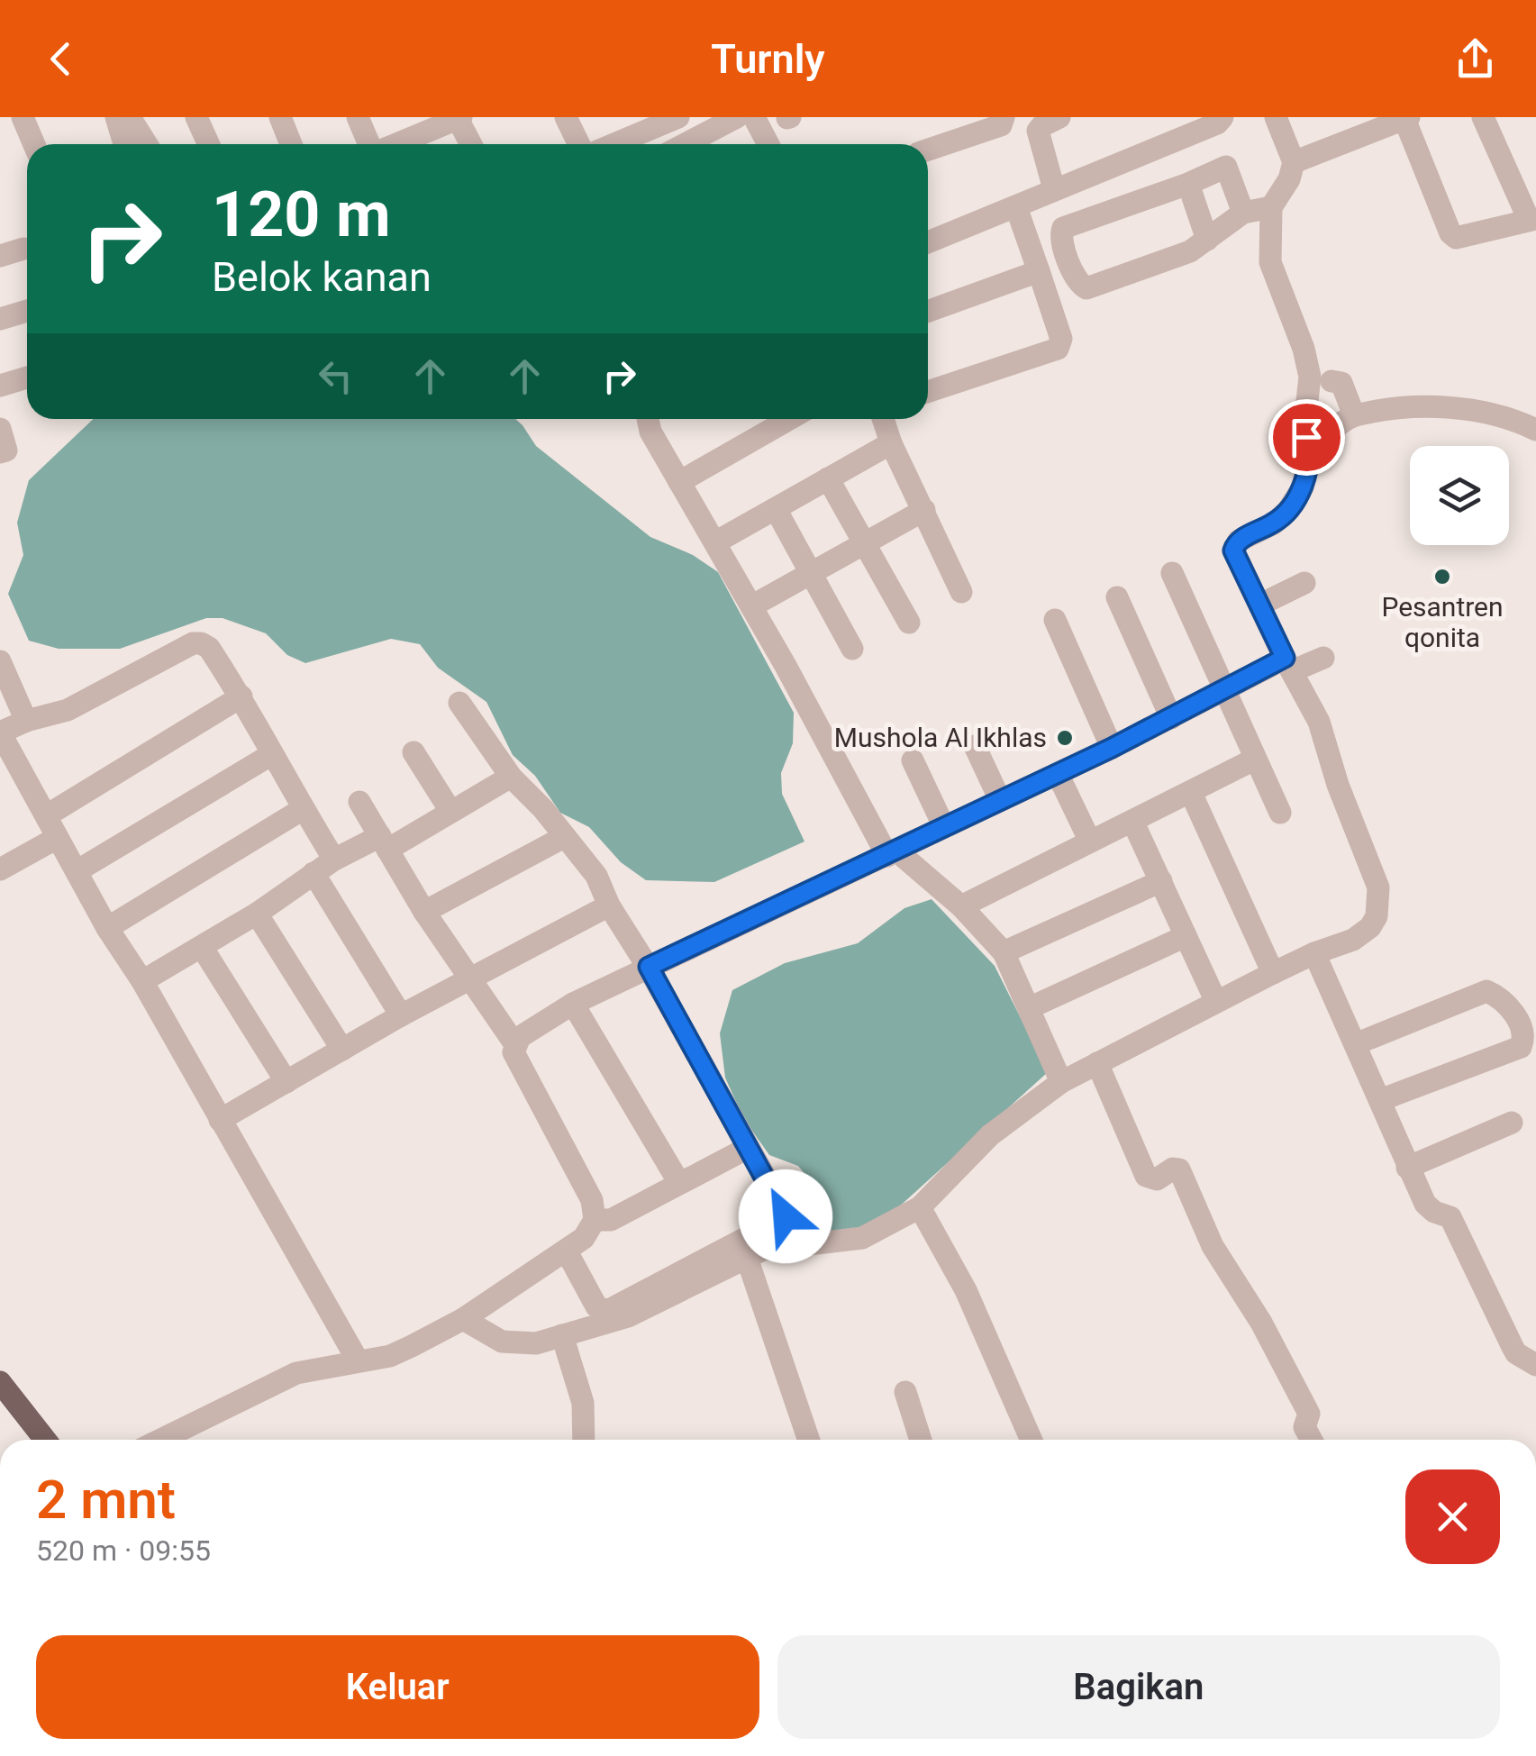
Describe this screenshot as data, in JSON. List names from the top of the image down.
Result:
{
  "places": ["Pesantren qonita", "Mushola Al Ikhlas"],
  "page": {
    "header": "Turnly",
    "turn": ["120 m", "Belok kanan"],
    "heading": ["2 mnt", "520 m · 09:55"],
    "buttons": ["Keluar", "Bagikan"]
  }
}
